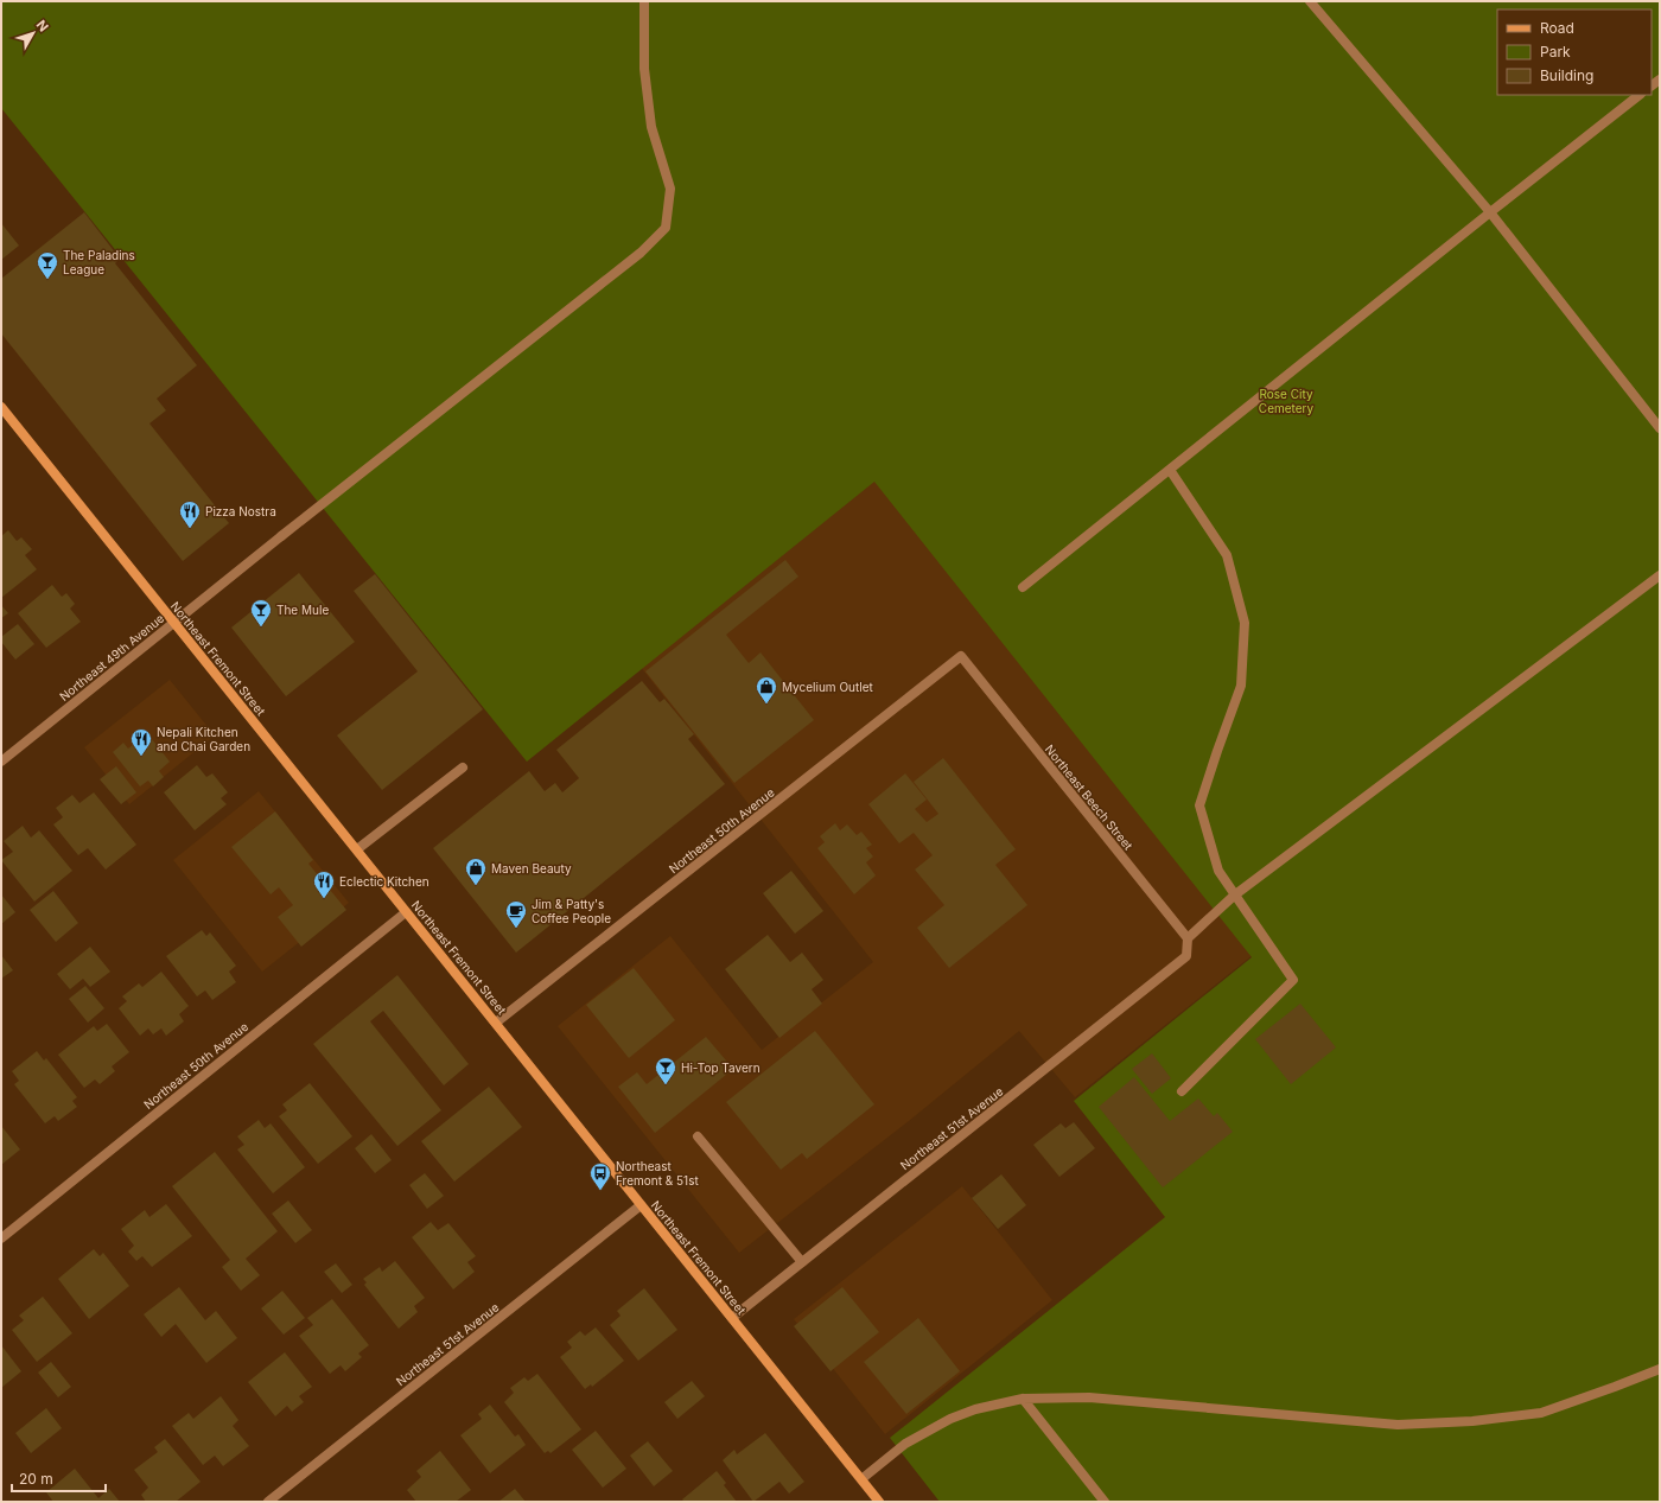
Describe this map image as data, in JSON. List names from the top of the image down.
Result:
{
  "streets": {
    "main road": ["Northeast Fremont Street"],
    "street": [
      "Northeast 49th Avenue",
      "Northeast Beech Street",
      "Northeast 50th Avenue",
      "Northeast 51st Avenue"
    ]
  },
  "crossings": [
    ["Northeast 49th Avenue", "Northeast Fremont Street"],
    ["Northeast Fremont Street", "Northeast 50th Avenue"],
    ["Northeast Fremont Street", "Northeast 51st Avenue"],
    ["Northeast Beech Street", "Northeast 50th Avenue"],
    ["Northeast Beech Street", "Northeast 51st Avenue"]
  ],
  "parks": ["Rose City Cemetery"],
  "places": {
    "bar": ["The Paladins League", "The Mule", "Hi-Top Tavern"],
    "restaurant": ["Pizza Nostra", "Nepali Kitchen and Chai Garden", "Eclectic Kitchen"],
    "shop": ["Mycelium Outlet", "Maven Beauty"],
    "cafe": ["Jim & Patty's Coffee People"],
    "bus stop": ["Northeast Fremont & 51st"]
  },
  "legend": ["Road", "Park", "Building"],
  "scale_bar": "20 m",
  "north": "top right"
}
